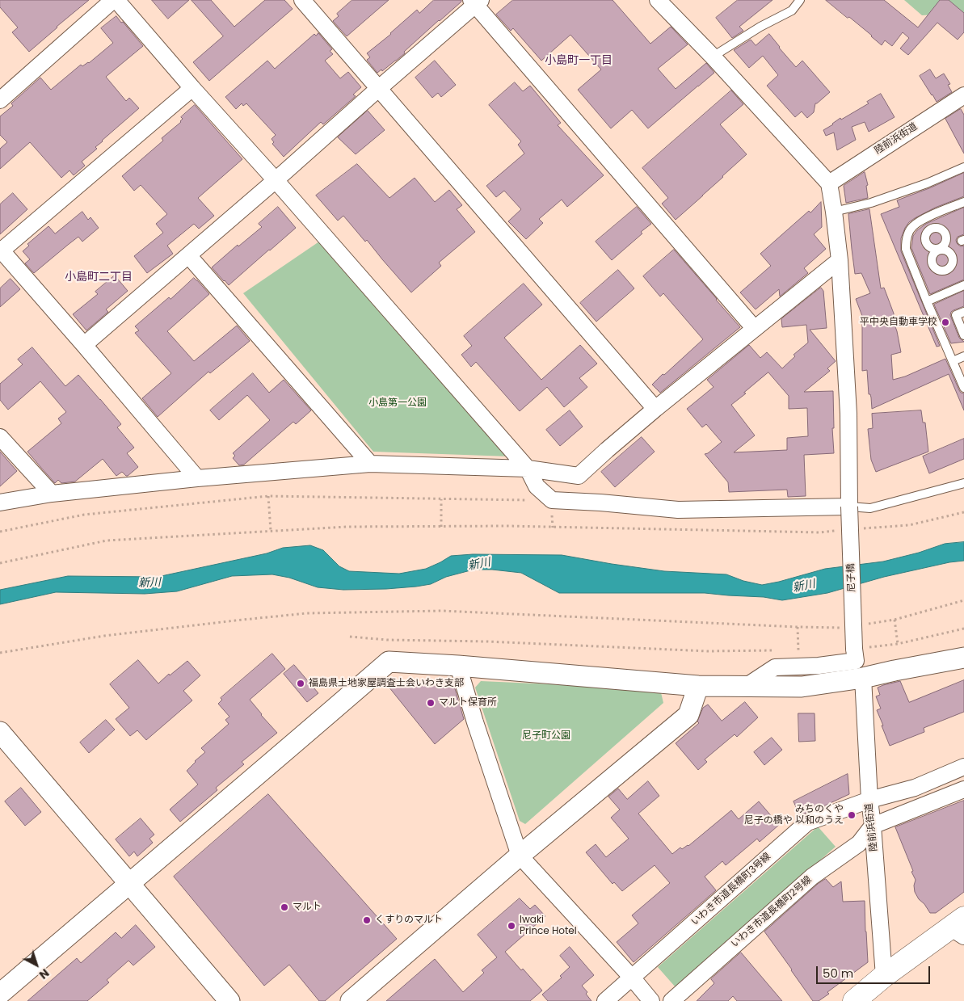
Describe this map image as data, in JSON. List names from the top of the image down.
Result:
{
  "streets": {
    "street": [
      "陸前浜街道",
      "尼子橋",
      "いわき市道長橋町3号線",
      "いわき市道長橋町2号線"
    ]
  },
  "crossings": [
    ["陸前浜街道", "尼子橋"],
    ["陸前浜街道", "いわき市道長橋町3号線"],
    ["陸前浜街道", "いわき市道長橋町2号線"]
  ],
  "districts": ["小島町一丁目", "小島町二丁目"],
  "water": ["新川"],
  "parks": ["小島第一公園", "尼子町公園"],
  "places": [
    "平中央自動車学校",
    "福島県土地家屋調査士会いわき支部",
    "マルト保育所",
    "みちのくや 尼子の橋や 以和のうえ",
    "マルト",
    "くすりのマルト",
    "Iwaki Prince Hotel"
  ],
  "scale_bar": "50 m",
  "north": "bottom right"
}
